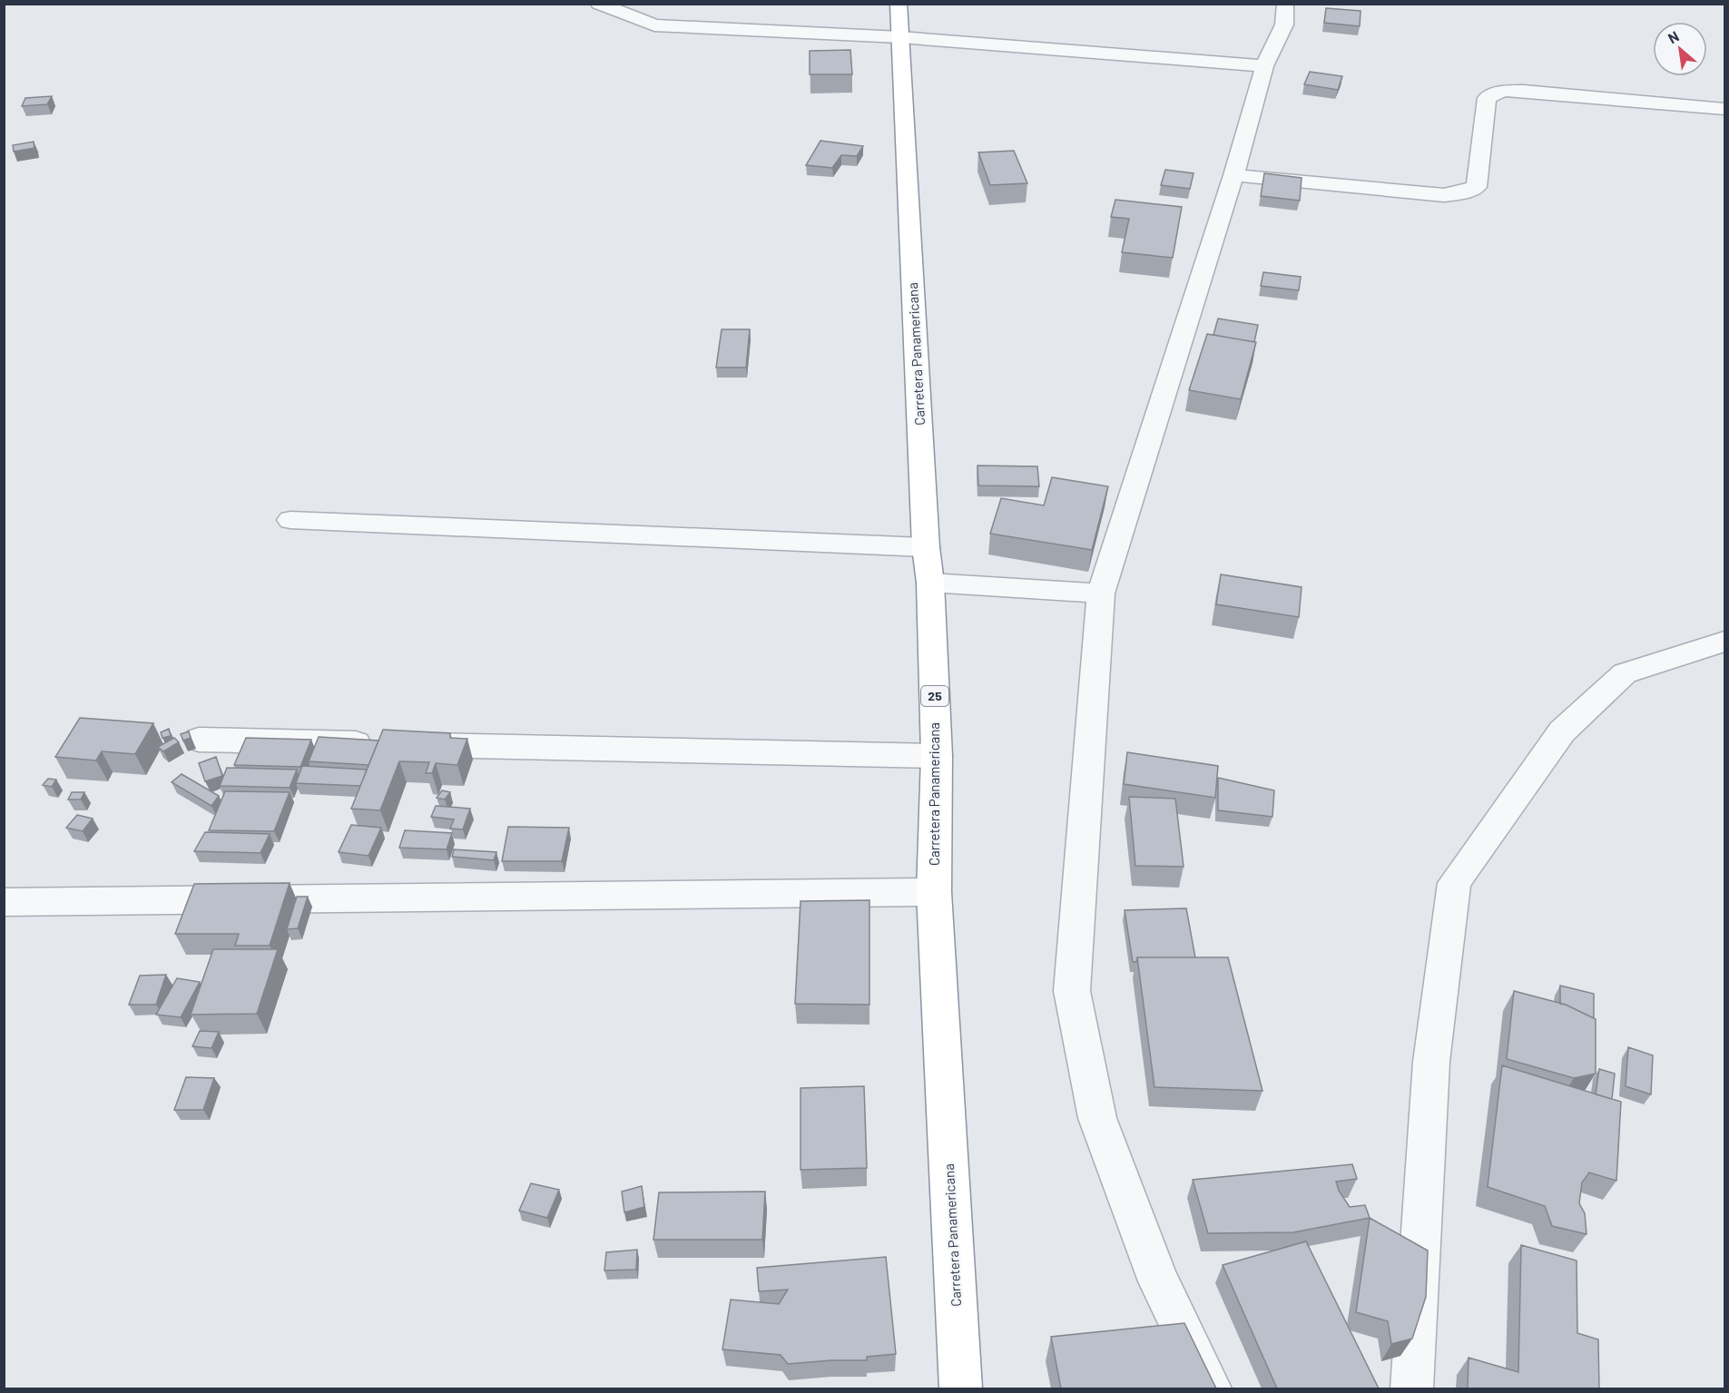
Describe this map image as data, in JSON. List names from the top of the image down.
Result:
{
  "streets": {
    "highway": ["Carretera Panamericana", "25"]
  },
  "north": "top left"
}
